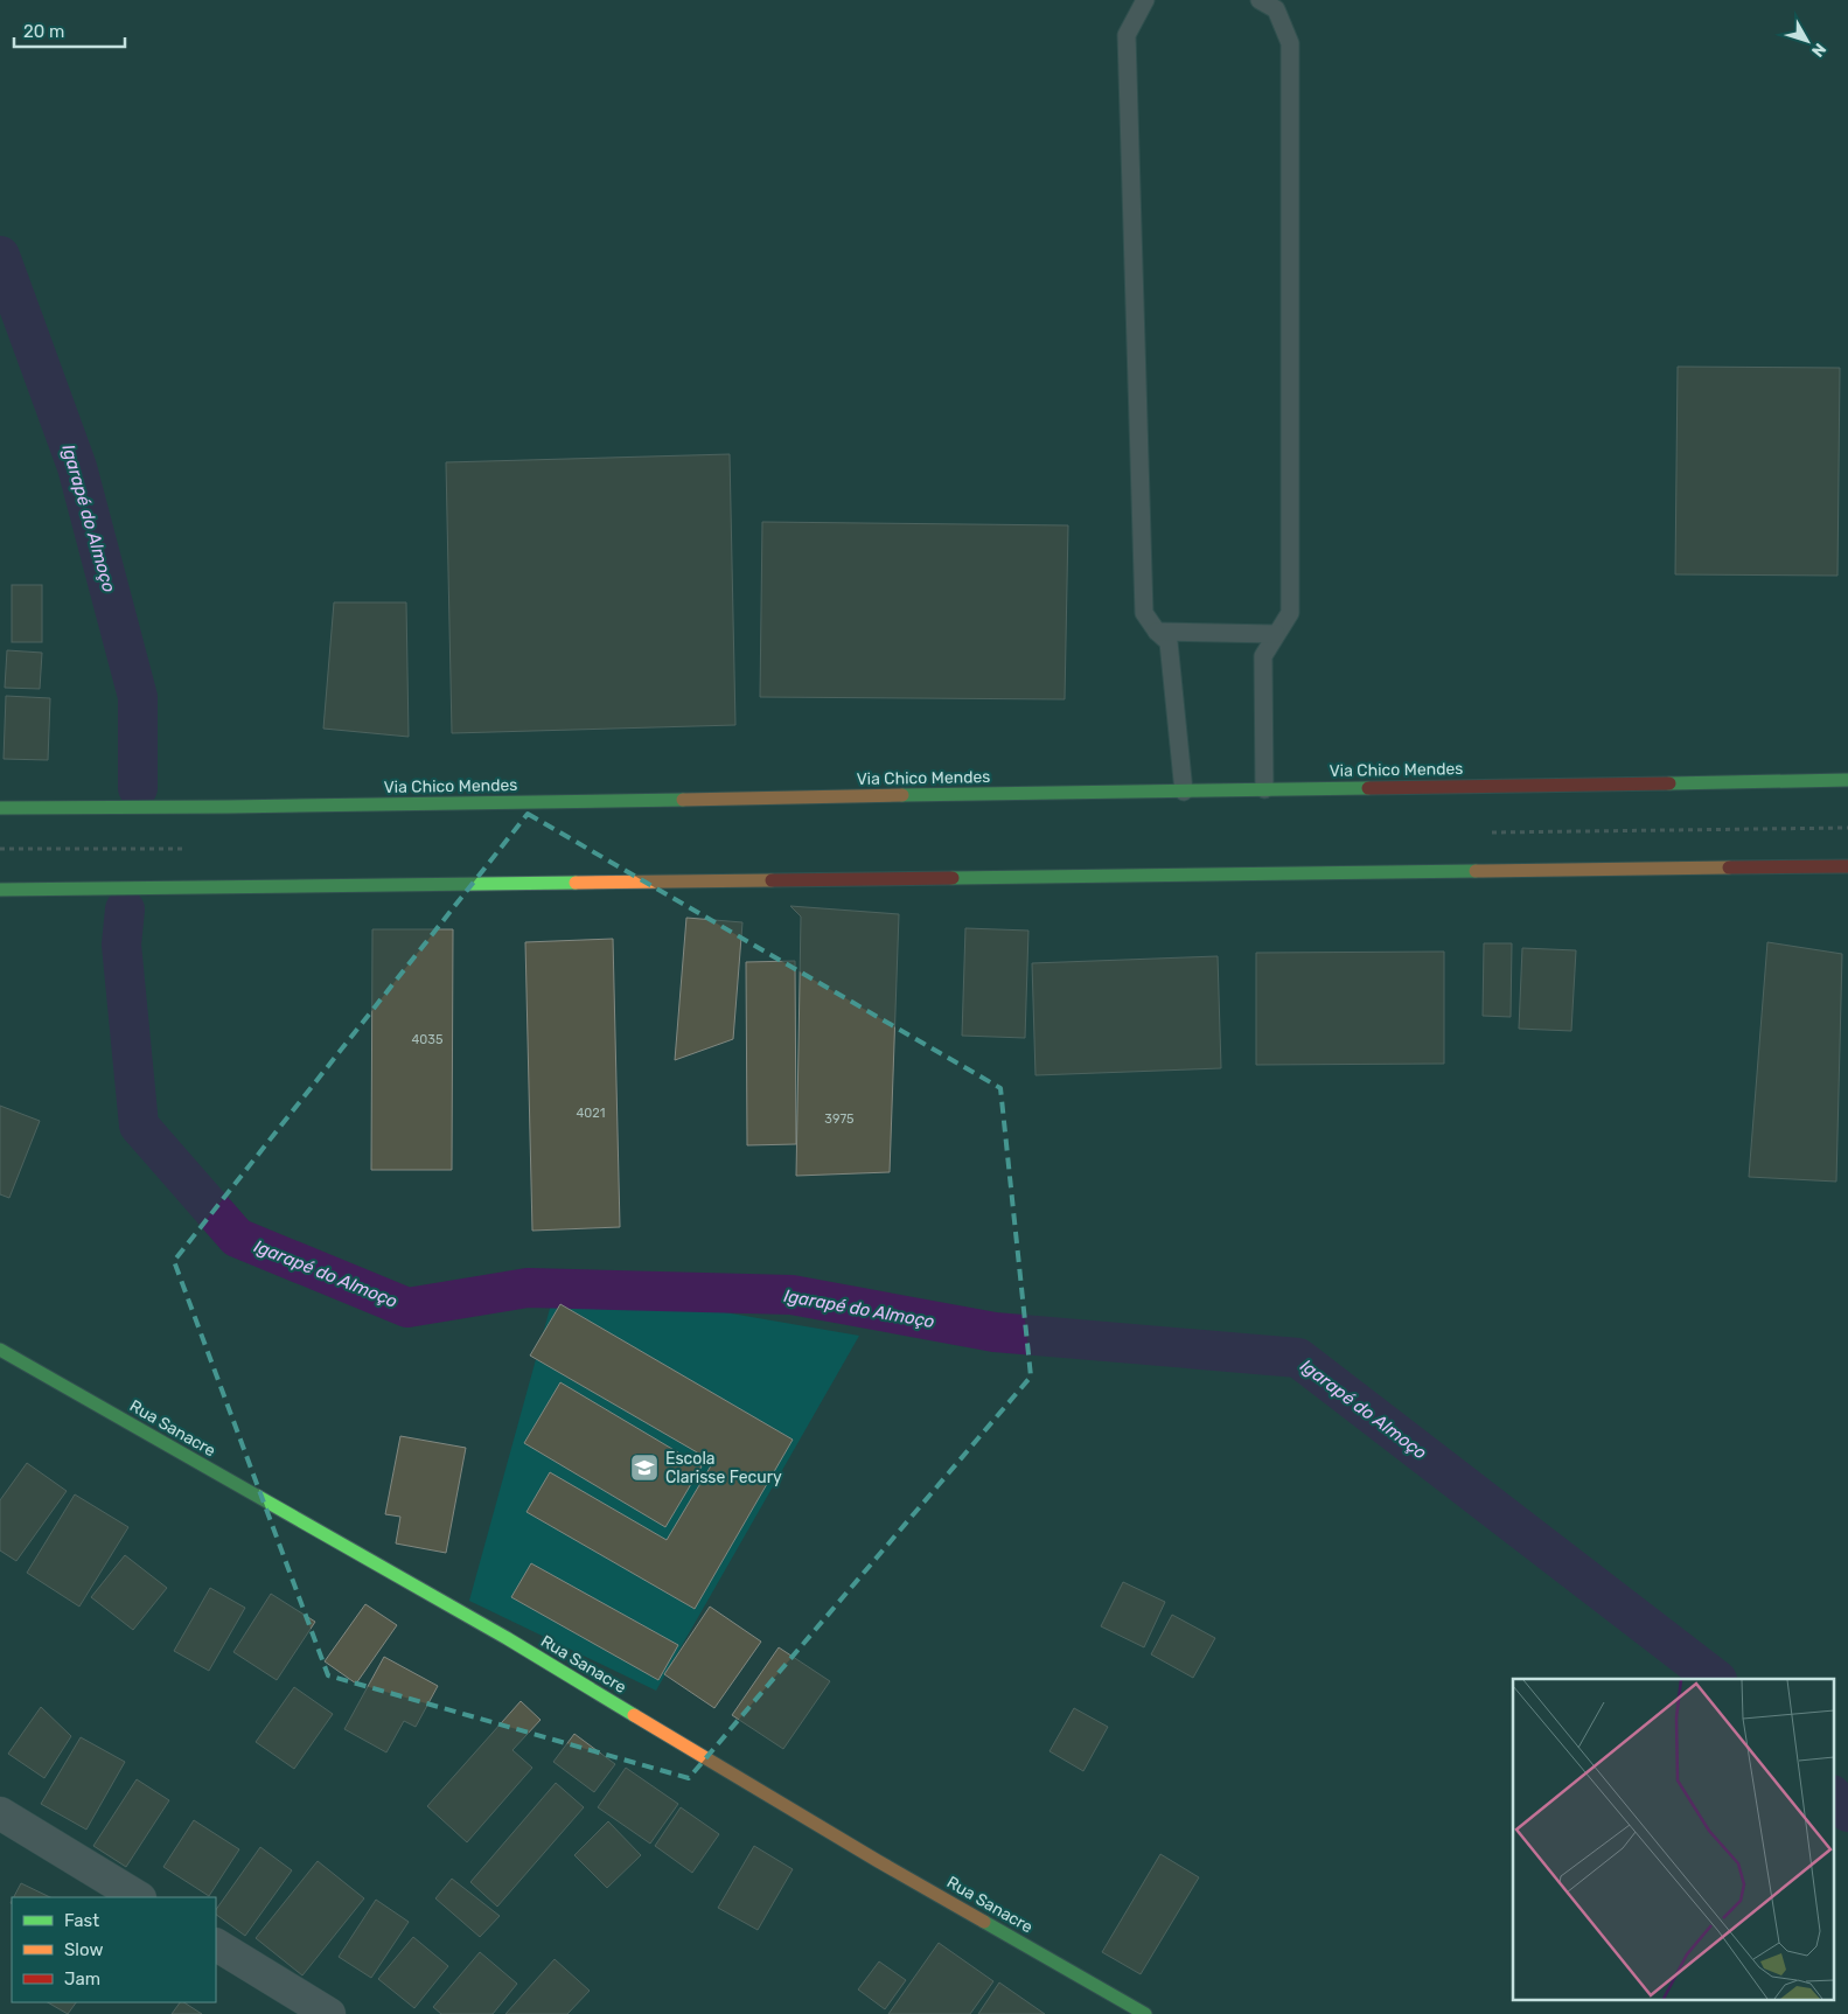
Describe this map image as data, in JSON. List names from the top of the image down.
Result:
{
  "streets": {
    "main road": ["Via Chico Mendes", "Rua Sanacre"]
  },
  "water": ["Igarapé do Almoço"],
  "places": {
    "school or university": ["Escola Clarisse Fecury"]
  },
  "house_numbers": ["4035", "4021", "3975"],
  "legend": ["Fast", "Slow", "Jam"],
  "scale_bar": "20 m",
  "north": "bottom right"
}
